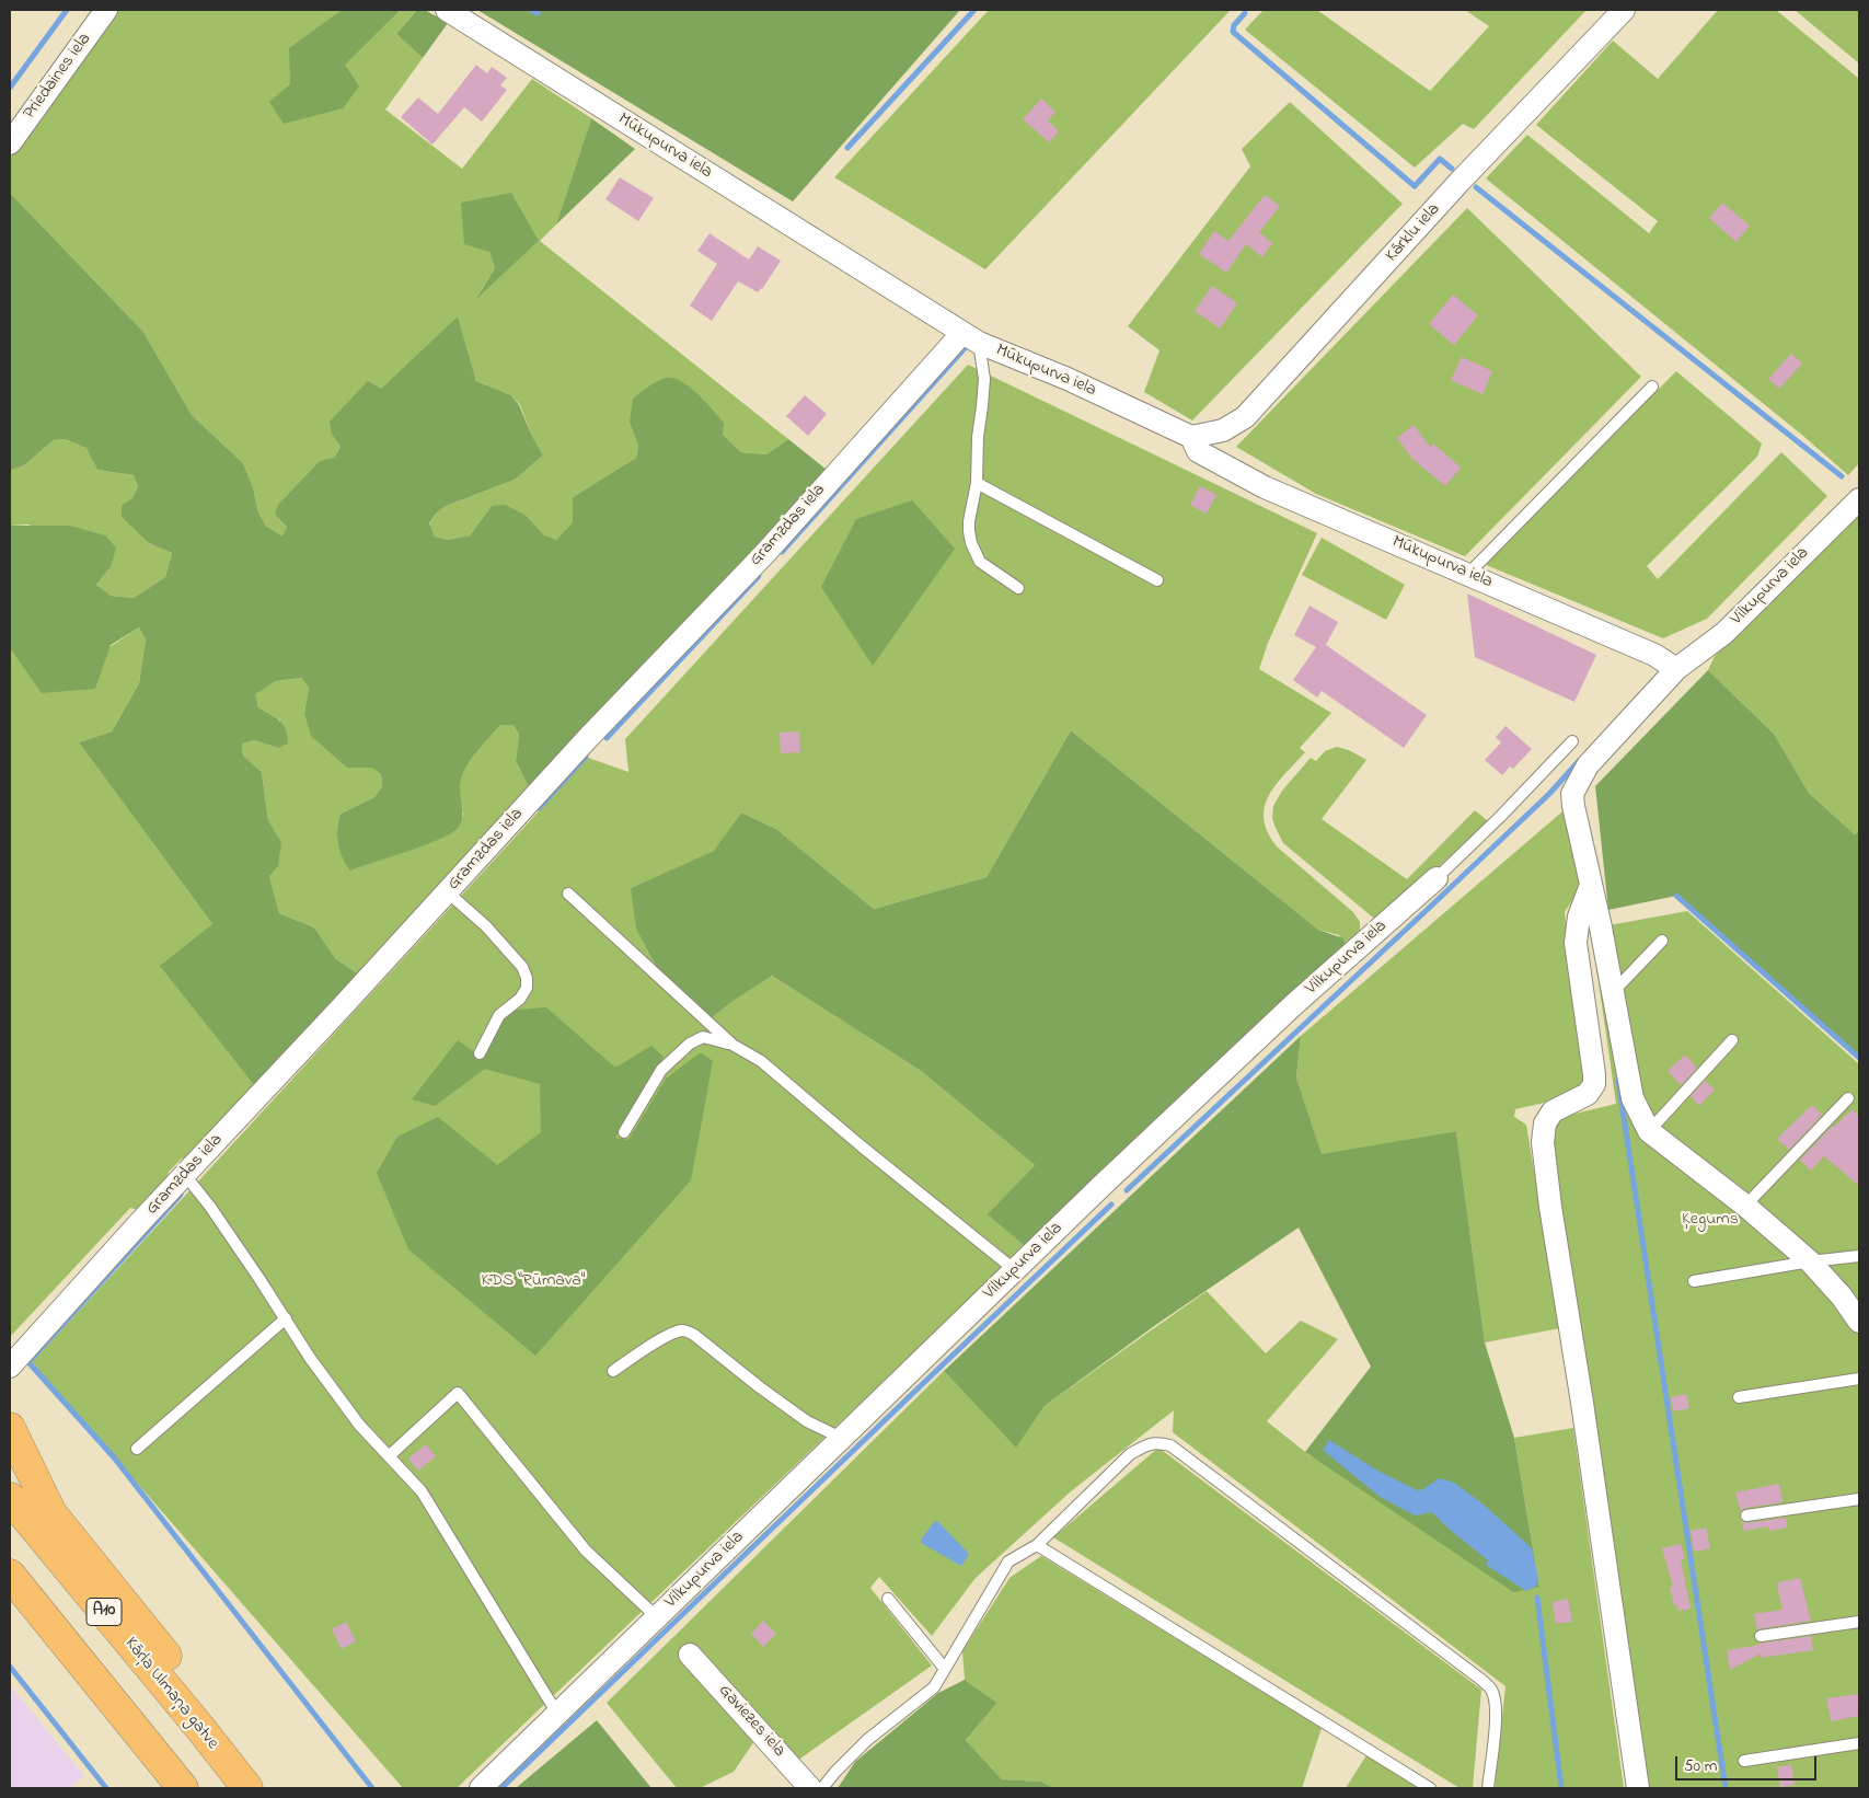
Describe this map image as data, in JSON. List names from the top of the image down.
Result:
{
  "streets": {
    "highway": ["A10", "Kārļa Ulmaņa gatve"],
    "street": [
      "Priedaines iela",
      "Mūkupurva iela",
      "Kārklu iela",
      "Gramzdas iela",
      "Vilkupurva iela",
      "Gaviezes iela"
    ]
  },
  "crossings": [
    ["Mūkupurva iela", "Kārklu iela"],
    ["Mūkupurva iela", "Gramzdas iela"],
    ["Mūkupurva iela", "Vilkupurva iela"]
  ],
  "parks": ["Ķegums", "KDS \"Rūmava\""],
  "scale_bar": "50 m"
}
